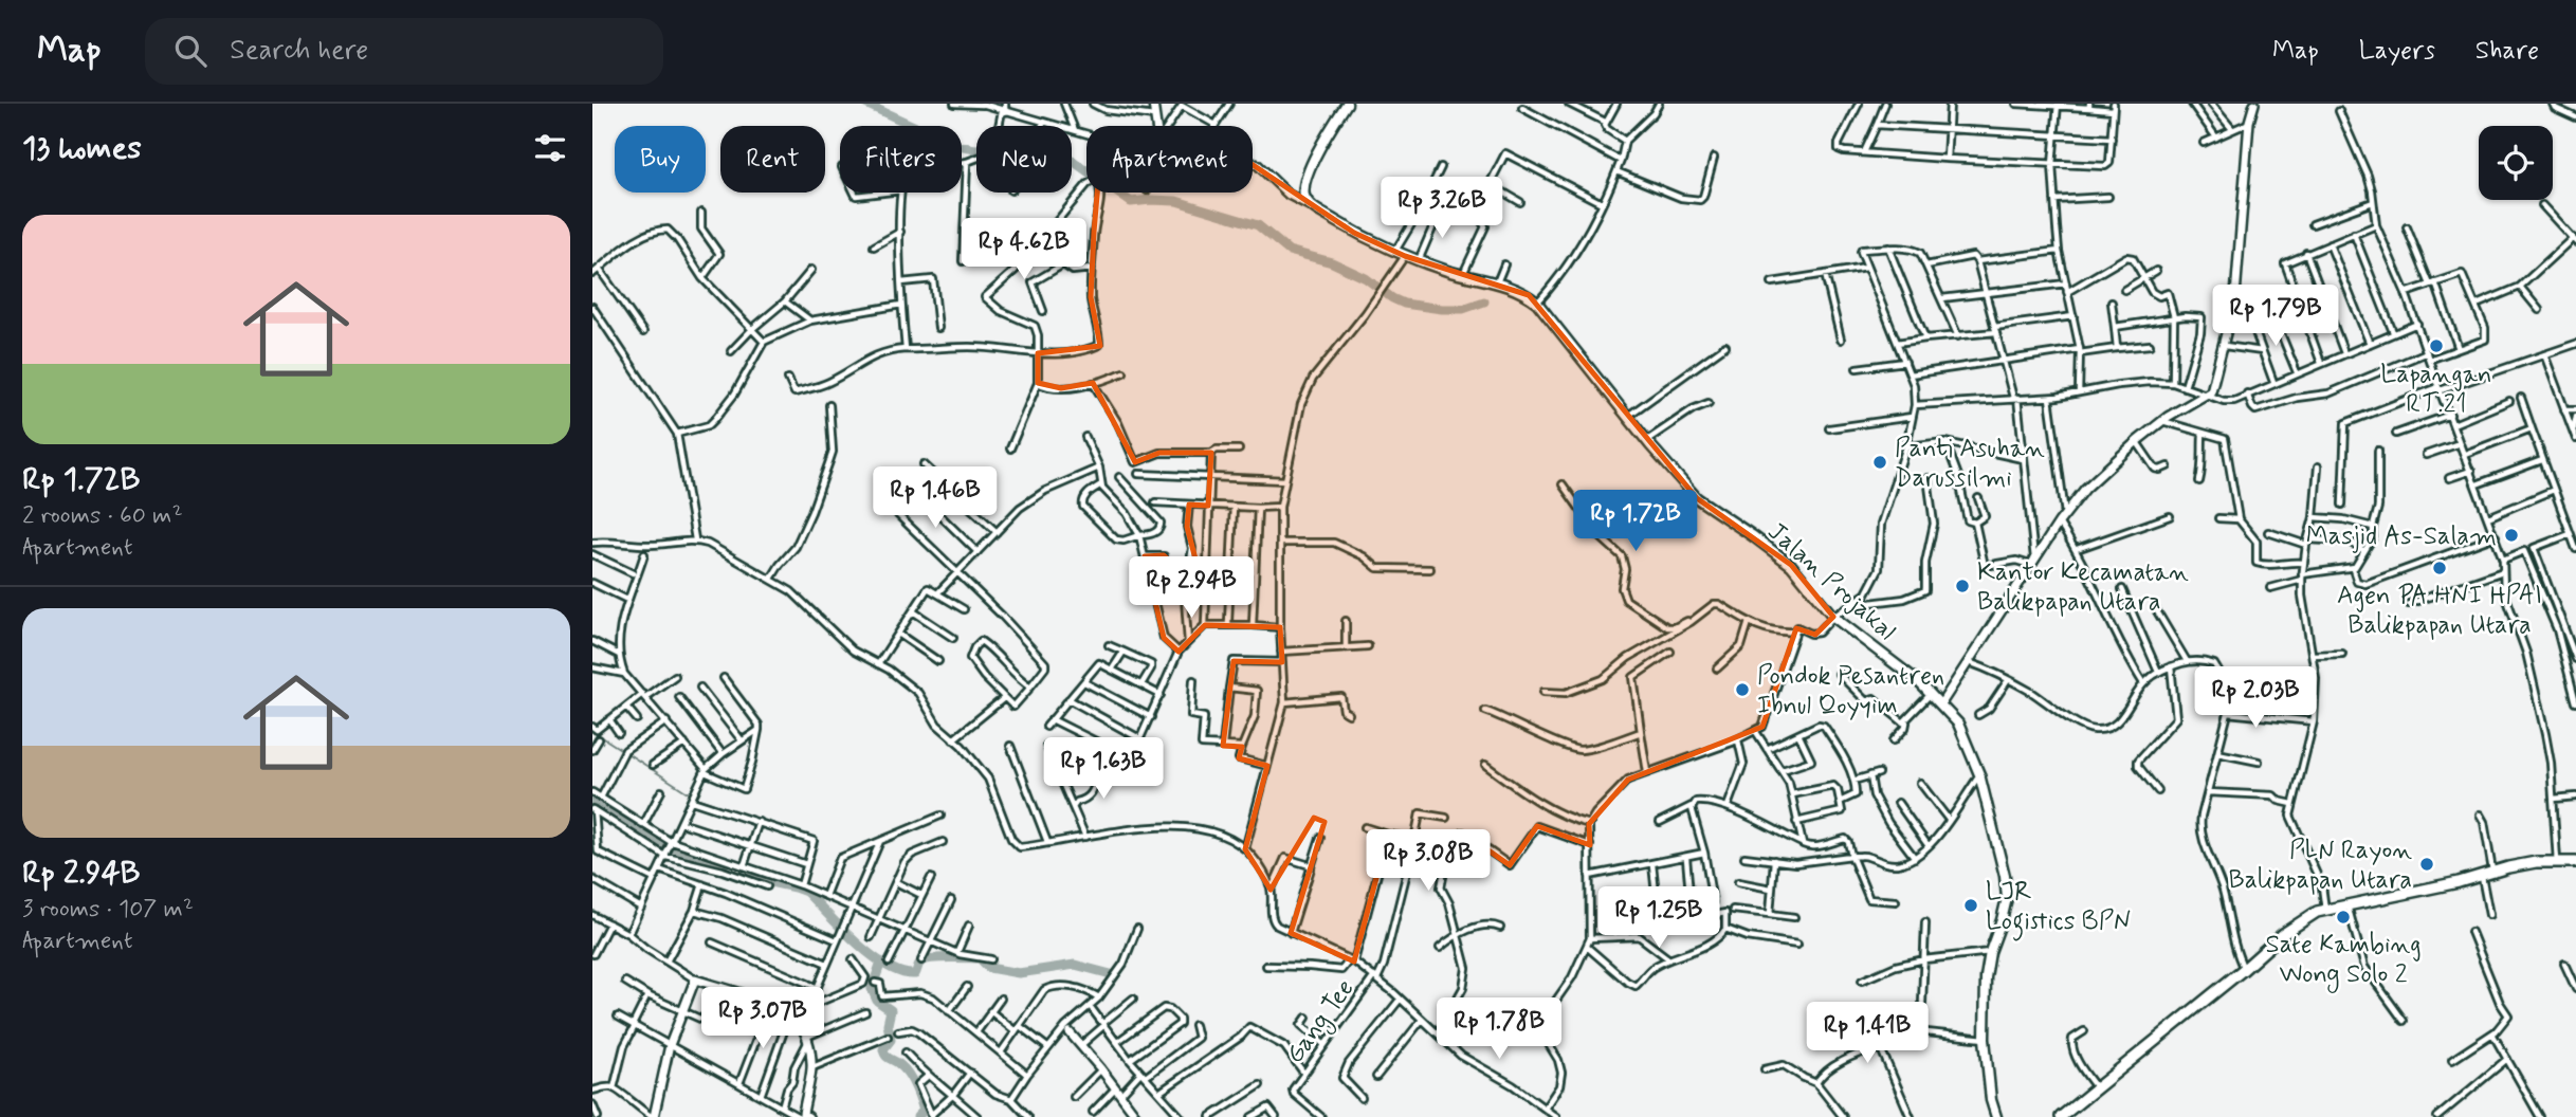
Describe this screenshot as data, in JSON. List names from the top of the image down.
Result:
{
  "streets": {
    "main road": ["Jalan Projakal"],
    "street": ["Gang Tee"]
  },
  "places": [
    "Lapangan RT.21",
    "Panti Asuhan Darussilmi",
    "Masjid As-Salam",
    "Agen PA HNI HPAI Balikpapan Utara",
    "Kantor Kecamatan Balikpapan Utara",
    "Pondok Pesantren Ibnul Qoyyim",
    "PLN Rayon Balikpapan Utara",
    "LJR Logistics BPN",
    "Sate Kambing Wong Solo 2"
  ],
  "page": {
    "header": "Map",
    "search": "Search here",
    "nav": ["Map", "Layers", "Share"],
    "heading": "13 homes",
    "chip": [
      "Buy",
      "Rent",
      "Filters",
      "New",
      "Apartment"
    ],
    "price": [
      "Rp 3.26B",
      "Rp 4.62B",
      "Rp 1.79B",
      "Rp 1.46B",
      "Rp 1.72B",
      "Rp 2.94B",
      "Rp 2.03B",
      "Rp 1.63B",
      "Rp 3.08B",
      "Rp 1.25B",
      "Rp 3.07B",
      "Rp 1.78B",
      "Rp 1.41B"
    ],
    "list": [
      {
        "name": "Rp 1.72B",
        "note": "2 rooms · 60 m² · Apartment"
      },
      {
        "name": "Rp 2.94B",
        "note": "3 rooms · 107 m² · Apartment"
      }
    ]
  }
}
